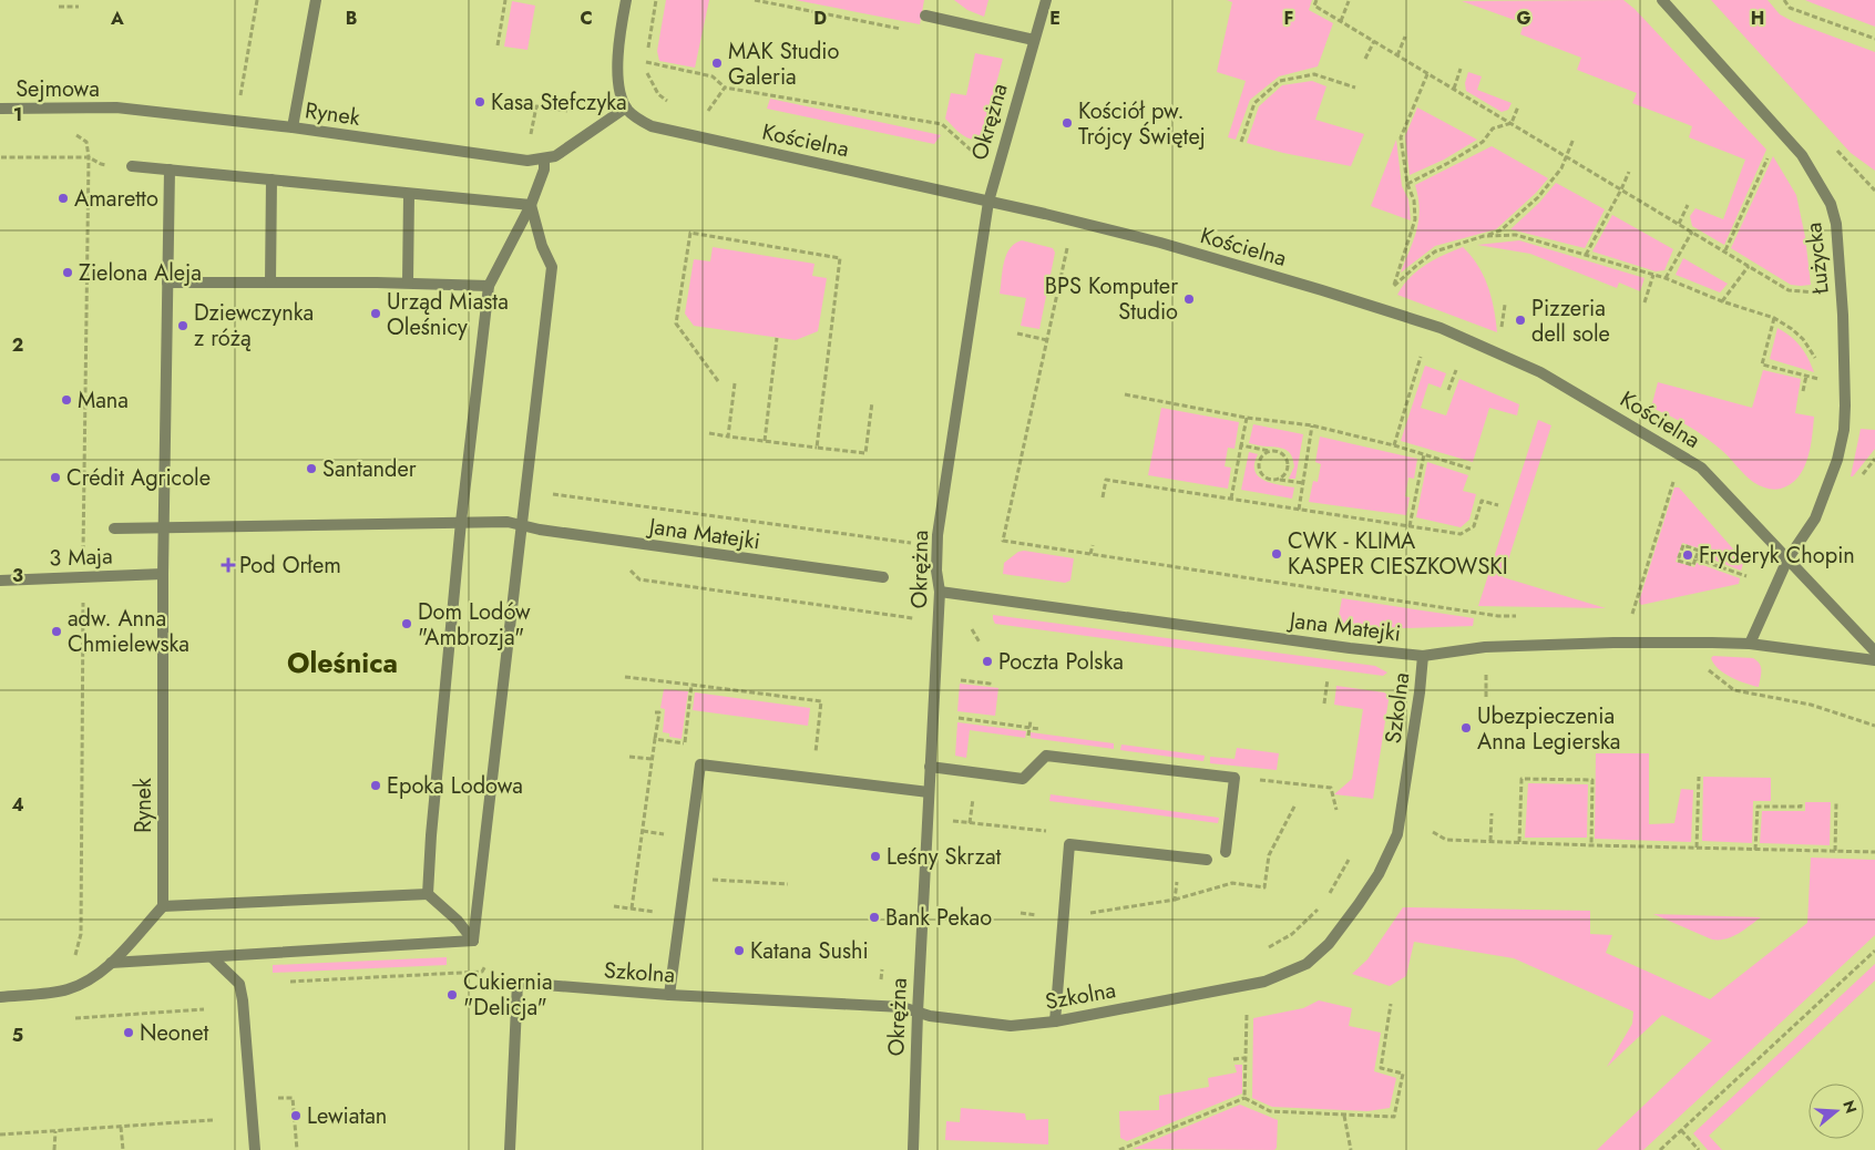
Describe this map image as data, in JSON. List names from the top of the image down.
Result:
{
  "streets": {
    "street": [
      "Sejmowa",
      "Rynek",
      "Okrężna",
      "Kościelna",
      "Łużycka",
      "Jana Matejki",
      "3 Maja",
      "Szkolna"
    ]
  },
  "crossings": [
    ["Sejmowa", "Rynek"],
    ["Rynek", "3 Maja"],
    ["Okrężna", "Kościelna"],
    ["Okrężna", "Jana Matejki"],
    ["Okrężna", "Szkolna"],
    ["Kościelna", "Łużycka"],
    ["Jana Matejki", "Szkolna"]
  ],
  "districts": ["Oleśnica"],
  "places": {
    "other": [
      "MAK Studio Galeria",
      "Kasa Stefczyka",
      "Kościół pw. Trójcy Świętej",
      "Amaretto",
      "Zielona Aleja",
      "BPS Komputer Studio",
      "Urząd Miasta Oleśnicy",
      "Pizzeria dell sole",
      "Dziewczynka z różą",
      "Mana",
      "Santander",
      "Crédit Agricole",
      "CWK - KLIMA KASPER CIESZKOWSKI",
      "Fryderyk Chopin",
      "Dom Lodów \"Ambrozja\"",
      "adw. Anna Chmielewska",
      "Poczta Polska",
      "Ubezpieczenia Anna Legierska",
      "Epoka Lodowa",
      "Leśny Skrzat",
      "Bank Pekao",
      "Katana Sushi",
      "Cukiernia \"Delicja\"",
      "Neonet",
      "Lewiatan"
    ],
    "health": ["Pod Orłem"]
  },
  "north": "right",
  "grid": {
    "columns": [
      "A",
      "B",
      "C",
      "D",
      "E",
      "F",
      "G",
      "H"
    ],
    "rows": [
      "1",
      "2",
      "3",
      "4",
      "5"
    ]
  }
}
